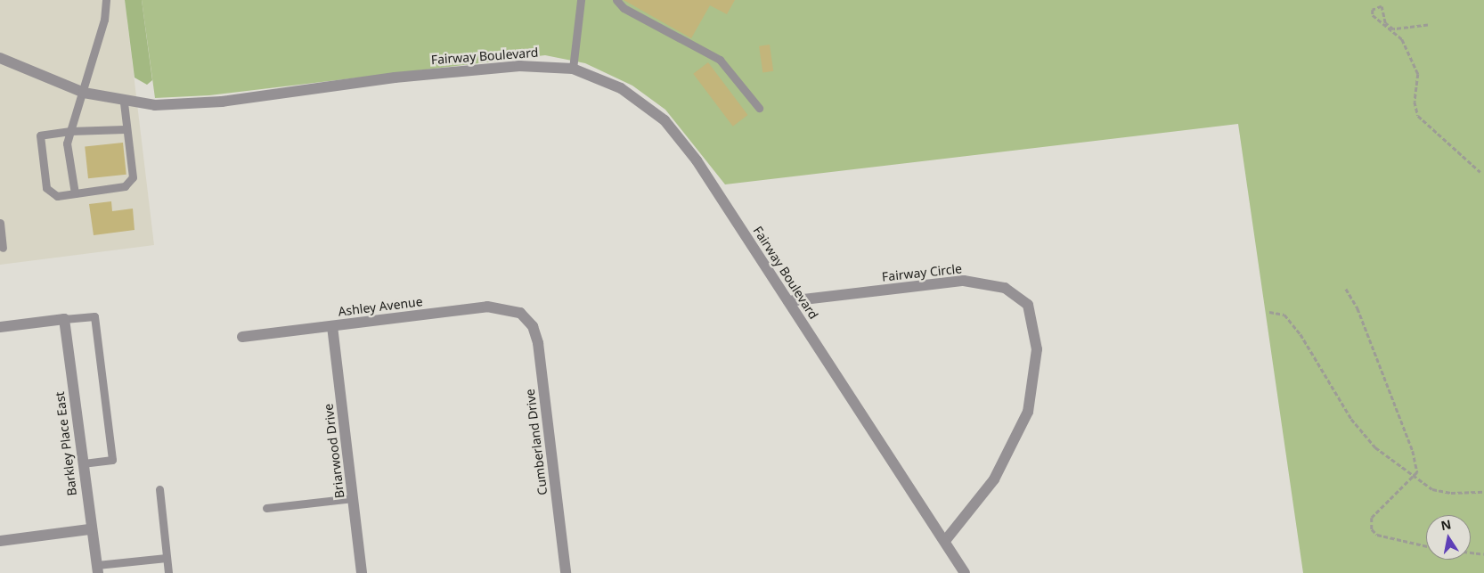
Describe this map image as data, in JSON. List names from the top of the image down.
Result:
{
  "streets": {
    "street": [
      "Fairway Boulevard",
      "Fairway Circle",
      "Ashley Avenue",
      "Cumberland Drive",
      "Barkley Place East",
      "Briarwood Drive"
    ]
  },
  "crossings": [
    ["Fairway Boulevard", "Fairway Circle"],
    ["Ashley Avenue", "Cumberland Drive"],
    ["Ashley Avenue", "Briarwood Drive"]
  ],
  "north": "top"
}
